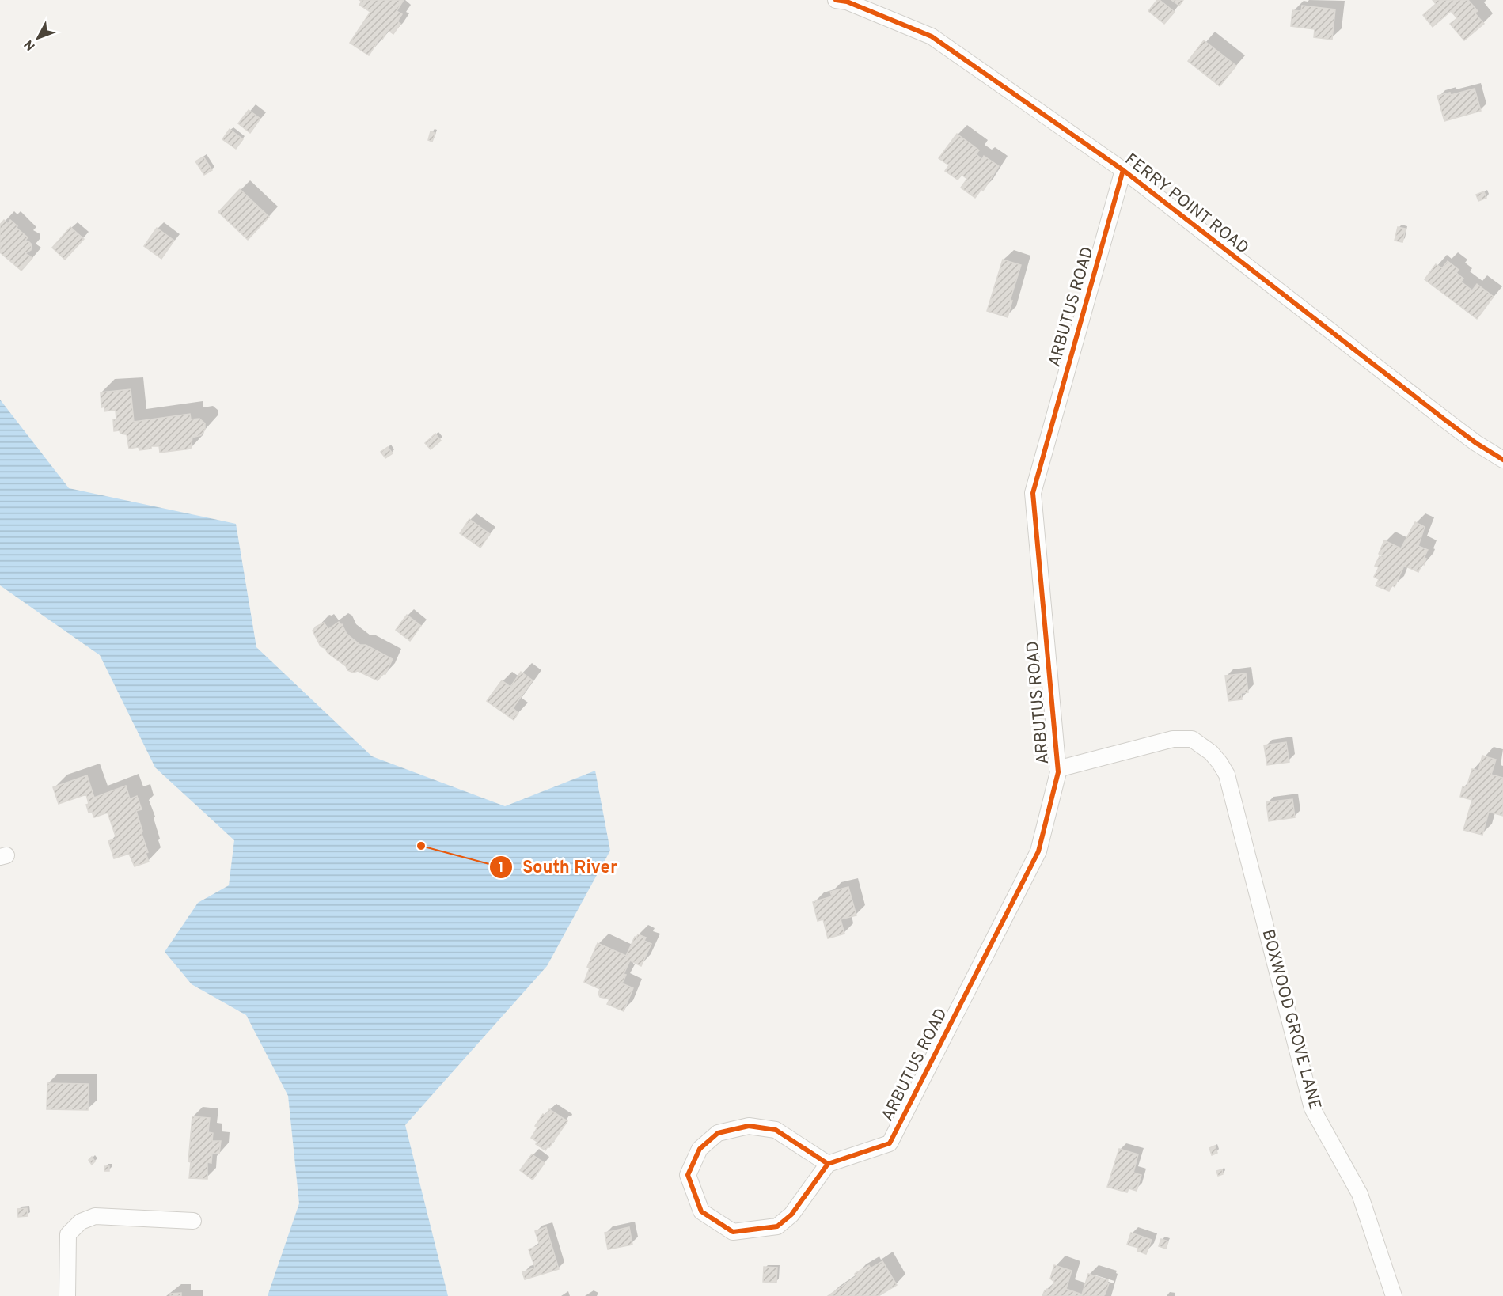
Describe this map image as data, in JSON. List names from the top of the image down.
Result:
{
  "streets": {
    "street": ["FERRY POINT ROAD", "ARBUTUS ROAD", "BOXWOOD GROVE LANE"]
  },
  "crossings": [
    ["FERRY POINT ROAD", "ARBUTUS ROAD"],
    ["ARBUTUS ROAD", "BOXWOOD GROVE LANE"]
  ],
  "places": ["South River"],
  "north": "bottom left"
}
